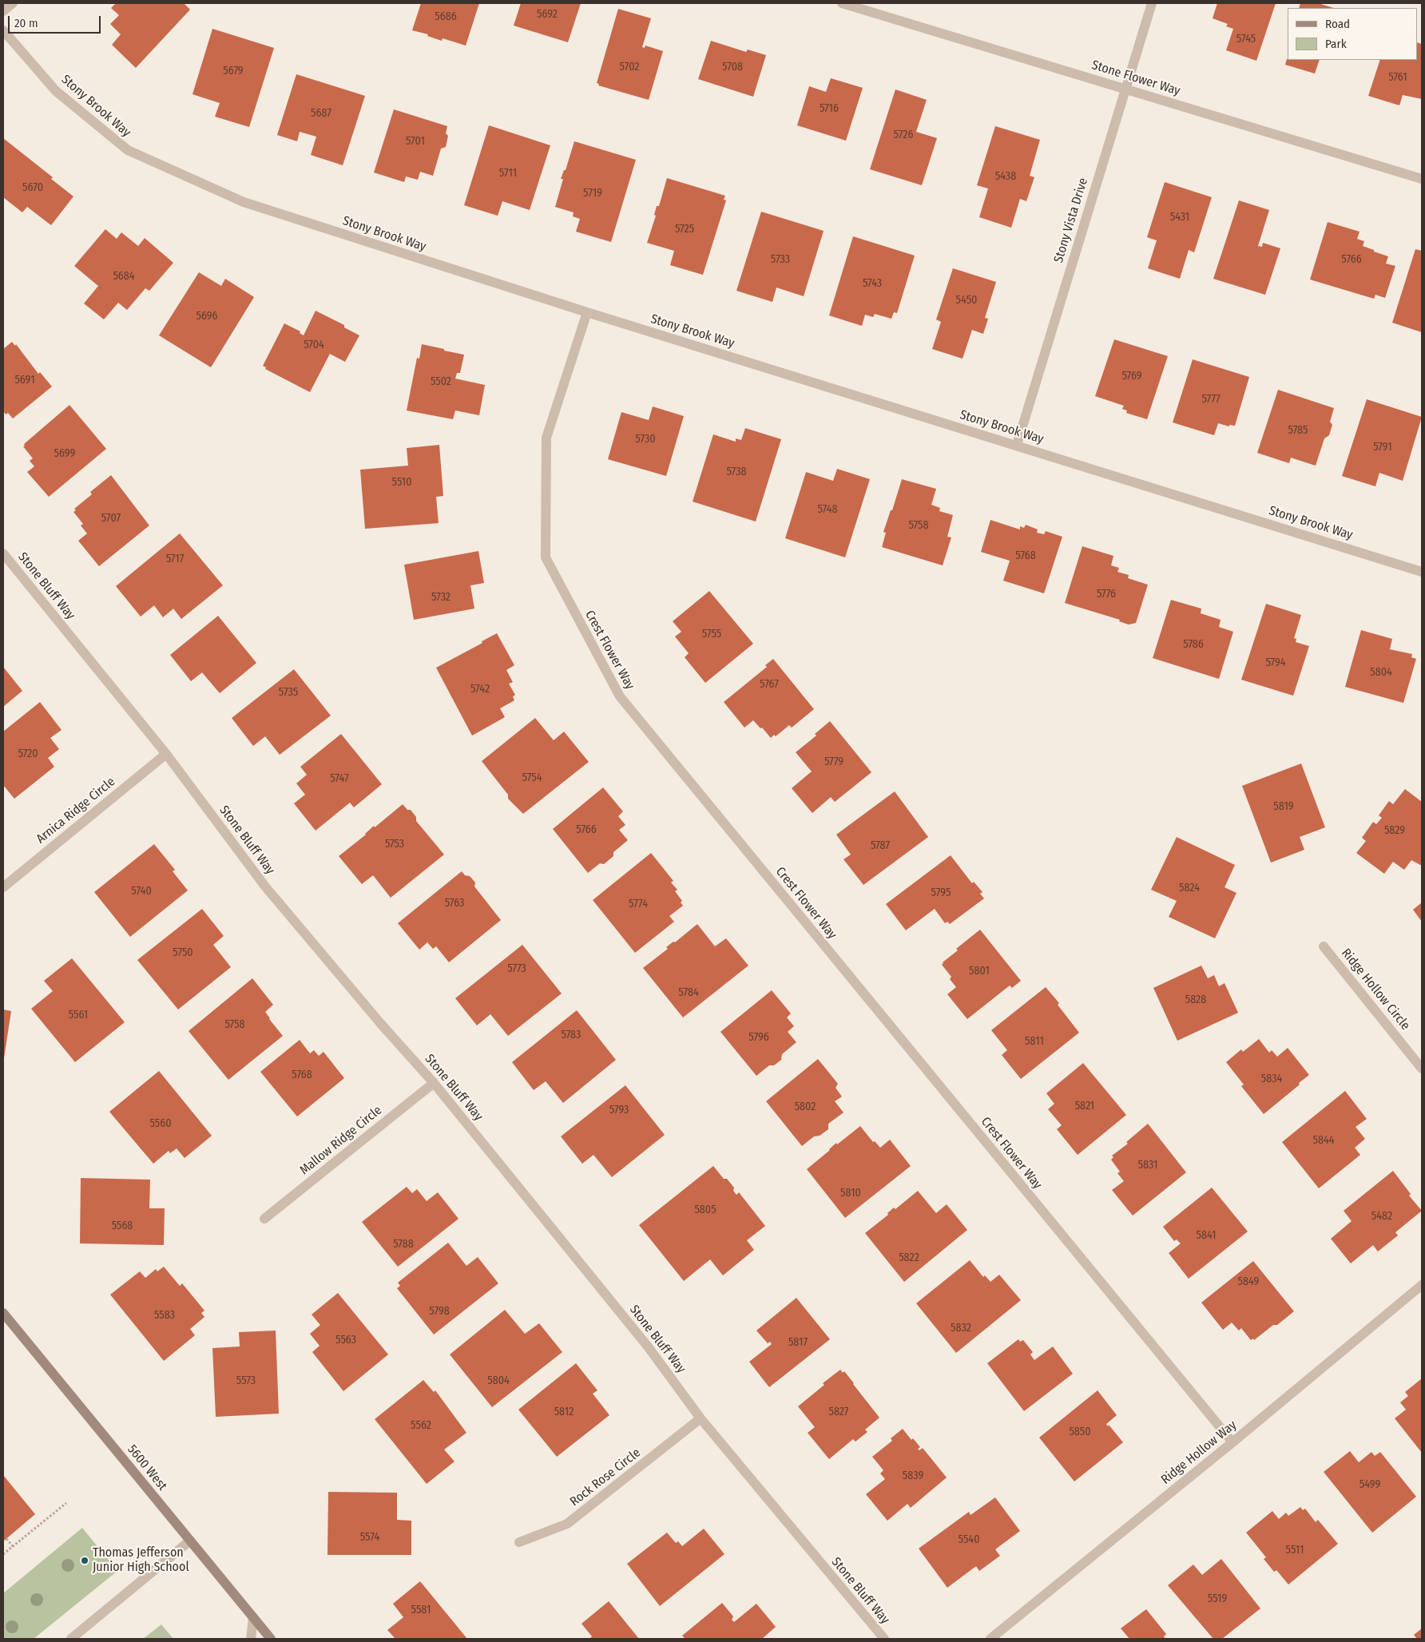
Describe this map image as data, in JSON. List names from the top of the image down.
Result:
{
  "streets": {
    "main road": ["5600 West"],
    "street": [
      "Stone Flower Way",
      "Stony Brook Way",
      "Stony Vista Drive",
      "Stone Bluff Way",
      "Crest Flower Way",
      "Arnica Ridge Circle",
      "Ridge Hollow Circle",
      "Mallow Ridge Circle",
      "Ridge Hollow Way",
      "Rock Rose Circle"
    ]
  },
  "crossings": [
    ["Stone Flower Way", "Stony Vista Drive"],
    ["Stony Brook Way", "Stony Vista Drive"],
    ["Stony Brook Way", "Crest Flower Way"],
    ["Stone Bluff Way", "Arnica Ridge Circle"],
    ["Stone Bluff Way", "Mallow Ridge Circle"],
    ["Stone Bluff Way", "Rock Rose Circle"],
    ["Crest Flower Way", "Ridge Hollow Way"]
  ],
  "places": ["Thomas Jefferson Junior High School"],
  "house_numbers": [
    "5692",
    "5686",
    "5745",
    "5702",
    "5708",
    "5679",
    "5761",
    "5716",
    "5687",
    "5726",
    "5701",
    "5711",
    "5438",
    "5670",
    "5719",
    "5431",
    "5725",
    "5733",
    "5766",
    "5684",
    "5743",
    "5450",
    "5696",
    "5704",
    "5769",
    "5691",
    "5502",
    "5777",
    "5785",
    "5730",
    "5791",
    "5699",
    "5738",
    "5510",
    "5748",
    "5707",
    "5758",
    "5768",
    "5717",
    "5776",
    "5732",
    "5755",
    "5786",
    "5794",
    "5804",
    "5767",
    "5742",
    "5735",
    "5720",
    "5779",
    "5754",
    "5747",
    "5819",
    "5766",
    "5829",
    "5753",
    "5787",
    "5824",
    "5740",
    "5795",
    "5763",
    "5774",
    "5750",
    "5773",
    "5801",
    "5784",
    "5828",
    "5561",
    "5758",
    "5783",
    "5796",
    "5811",
    "5768",
    "5834",
    "5821",
    "5802",
    "5793",
    "5560",
    "5844",
    "5831",
    "5810",
    "5805",
    "5482",
    "5568",
    "5841",
    "5788",
    "5822",
    "5849",
    "5798",
    "5583",
    "5832",
    "5563",
    "5817",
    "5573",
    "5804",
    "5812",
    "5827",
    "5562",
    "5850",
    "5839",
    "5499",
    "5574",
    "5540",
    "5511",
    "5519",
    "5581"
  ],
  "legend": ["Road", "Park"],
  "scale_bar": "20 m"
}
